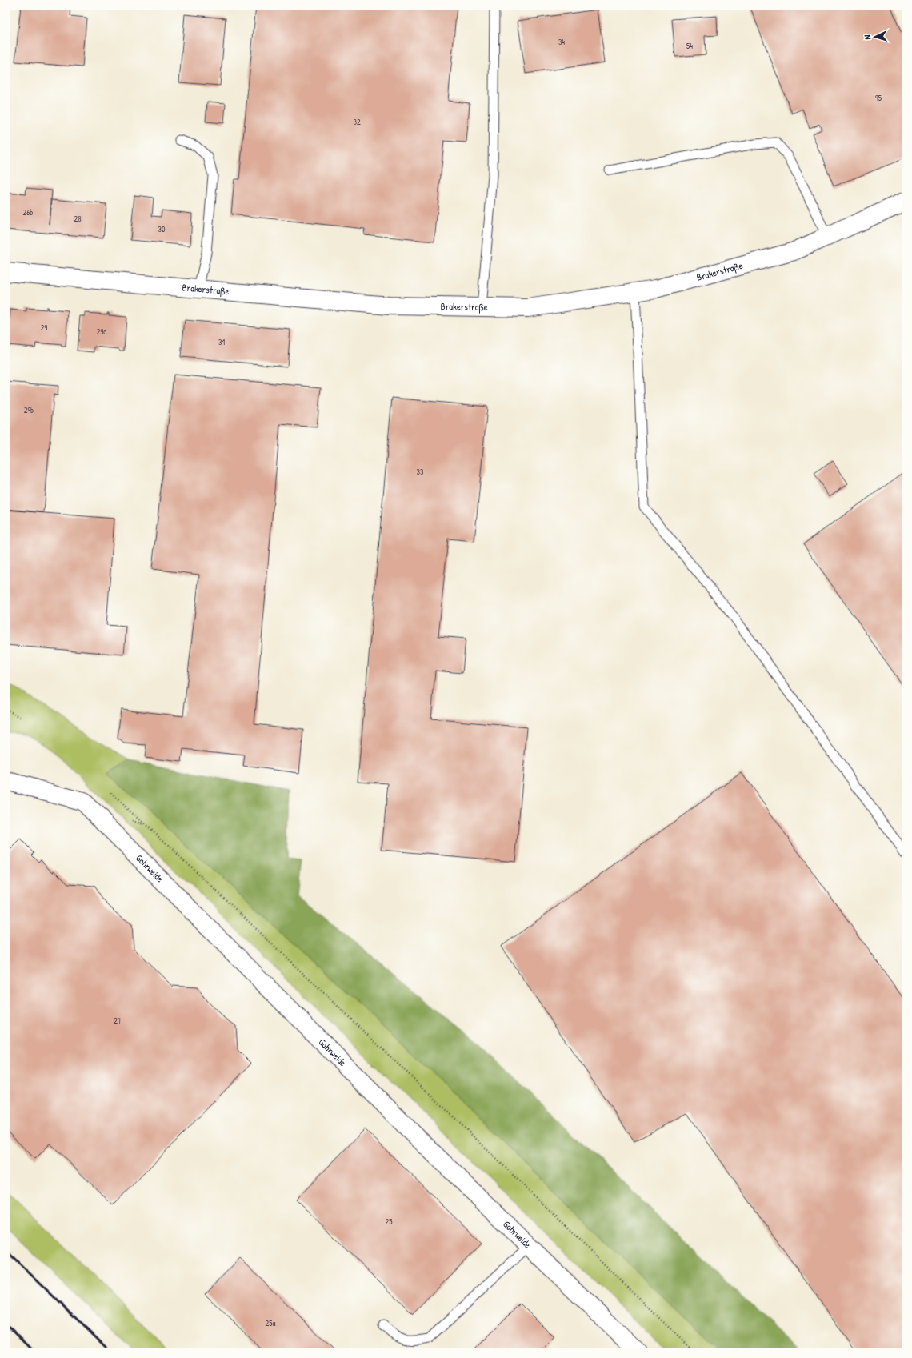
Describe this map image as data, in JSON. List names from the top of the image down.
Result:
{
  "streets": {
    "street": ["Brakerstraße", "Gohrweide"]
  },
  "house_numbers": [
    "34",
    "54",
    "95",
    "32",
    "26b",
    "28",
    "30",
    "29",
    "29a",
    "31",
    "29b",
    "33",
    "27",
    "25",
    "25a"
  ],
  "north": "left"
}
